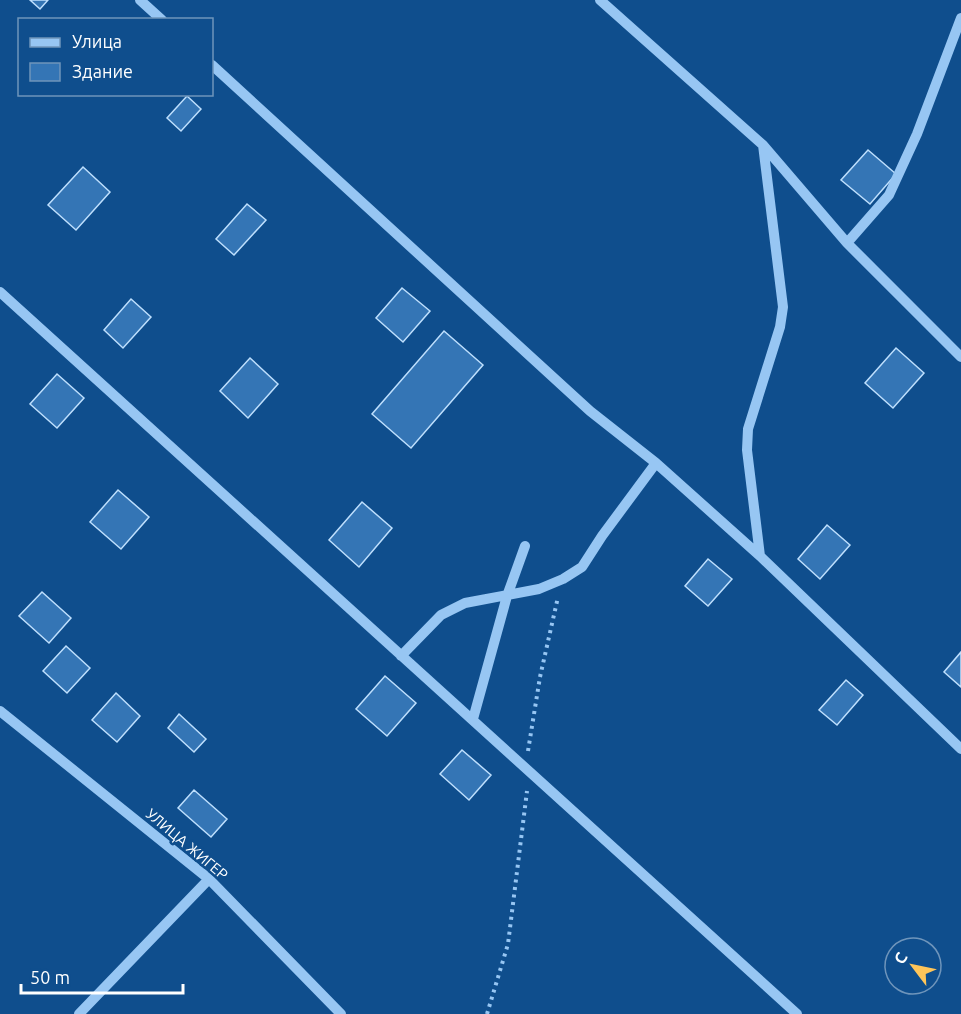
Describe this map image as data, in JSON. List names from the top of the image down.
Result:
{
  "streets": {
    "street": ["УЛИЦА ЖИГЕР"]
  },
  "legend": ["Улица", "Здание"],
  "scale_bar": "50 m",
  "north": "top left"
}
